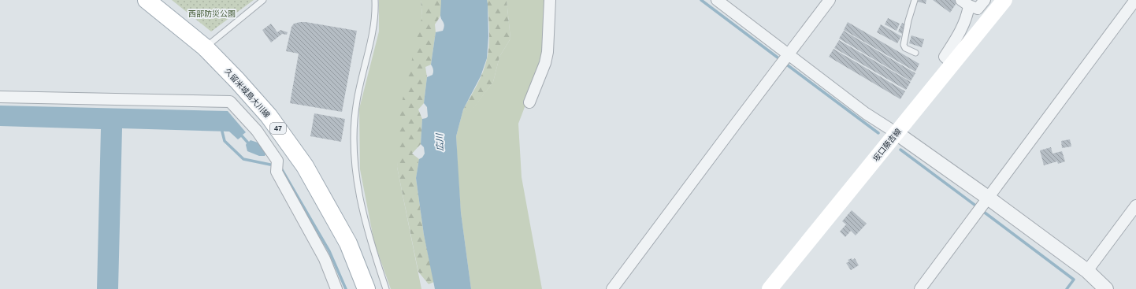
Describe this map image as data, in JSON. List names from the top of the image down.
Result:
{
  "streets": {
    "main road": ["久留米城島大川線", "47", "坂口藤吉線"]
  },
  "water": ["広川"],
  "parks": ["西部防災公園"]
}
